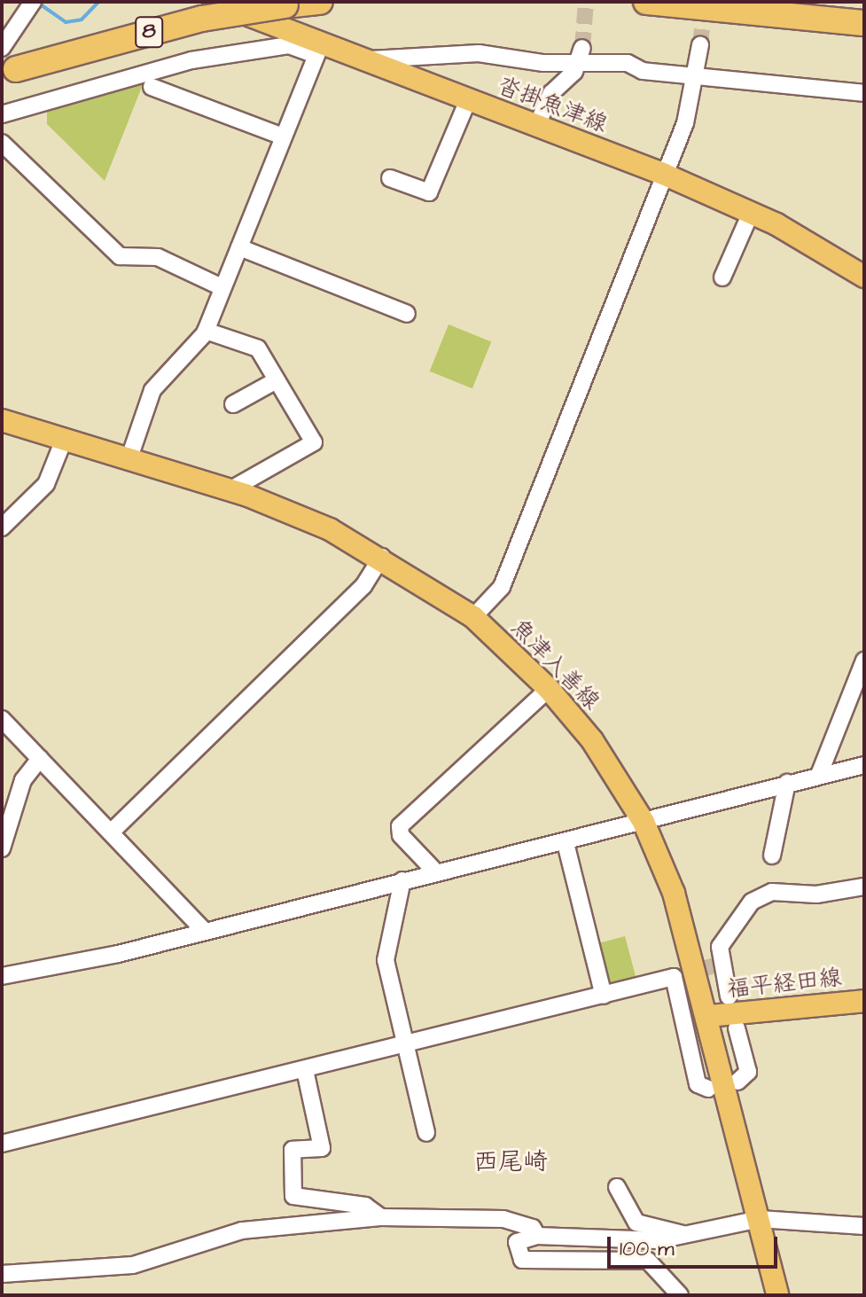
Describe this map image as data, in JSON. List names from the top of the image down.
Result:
{
  "streets": {
    "highway": ["8"],
    "main road": ["沓掛魚津線", "魚津入善線", "福平経田線"]
  },
  "crossings": [
    ["魚津入善線", "福平経田線"]
  ],
  "districts": ["西尾崎"],
  "scale_bar": "100 m"
}
